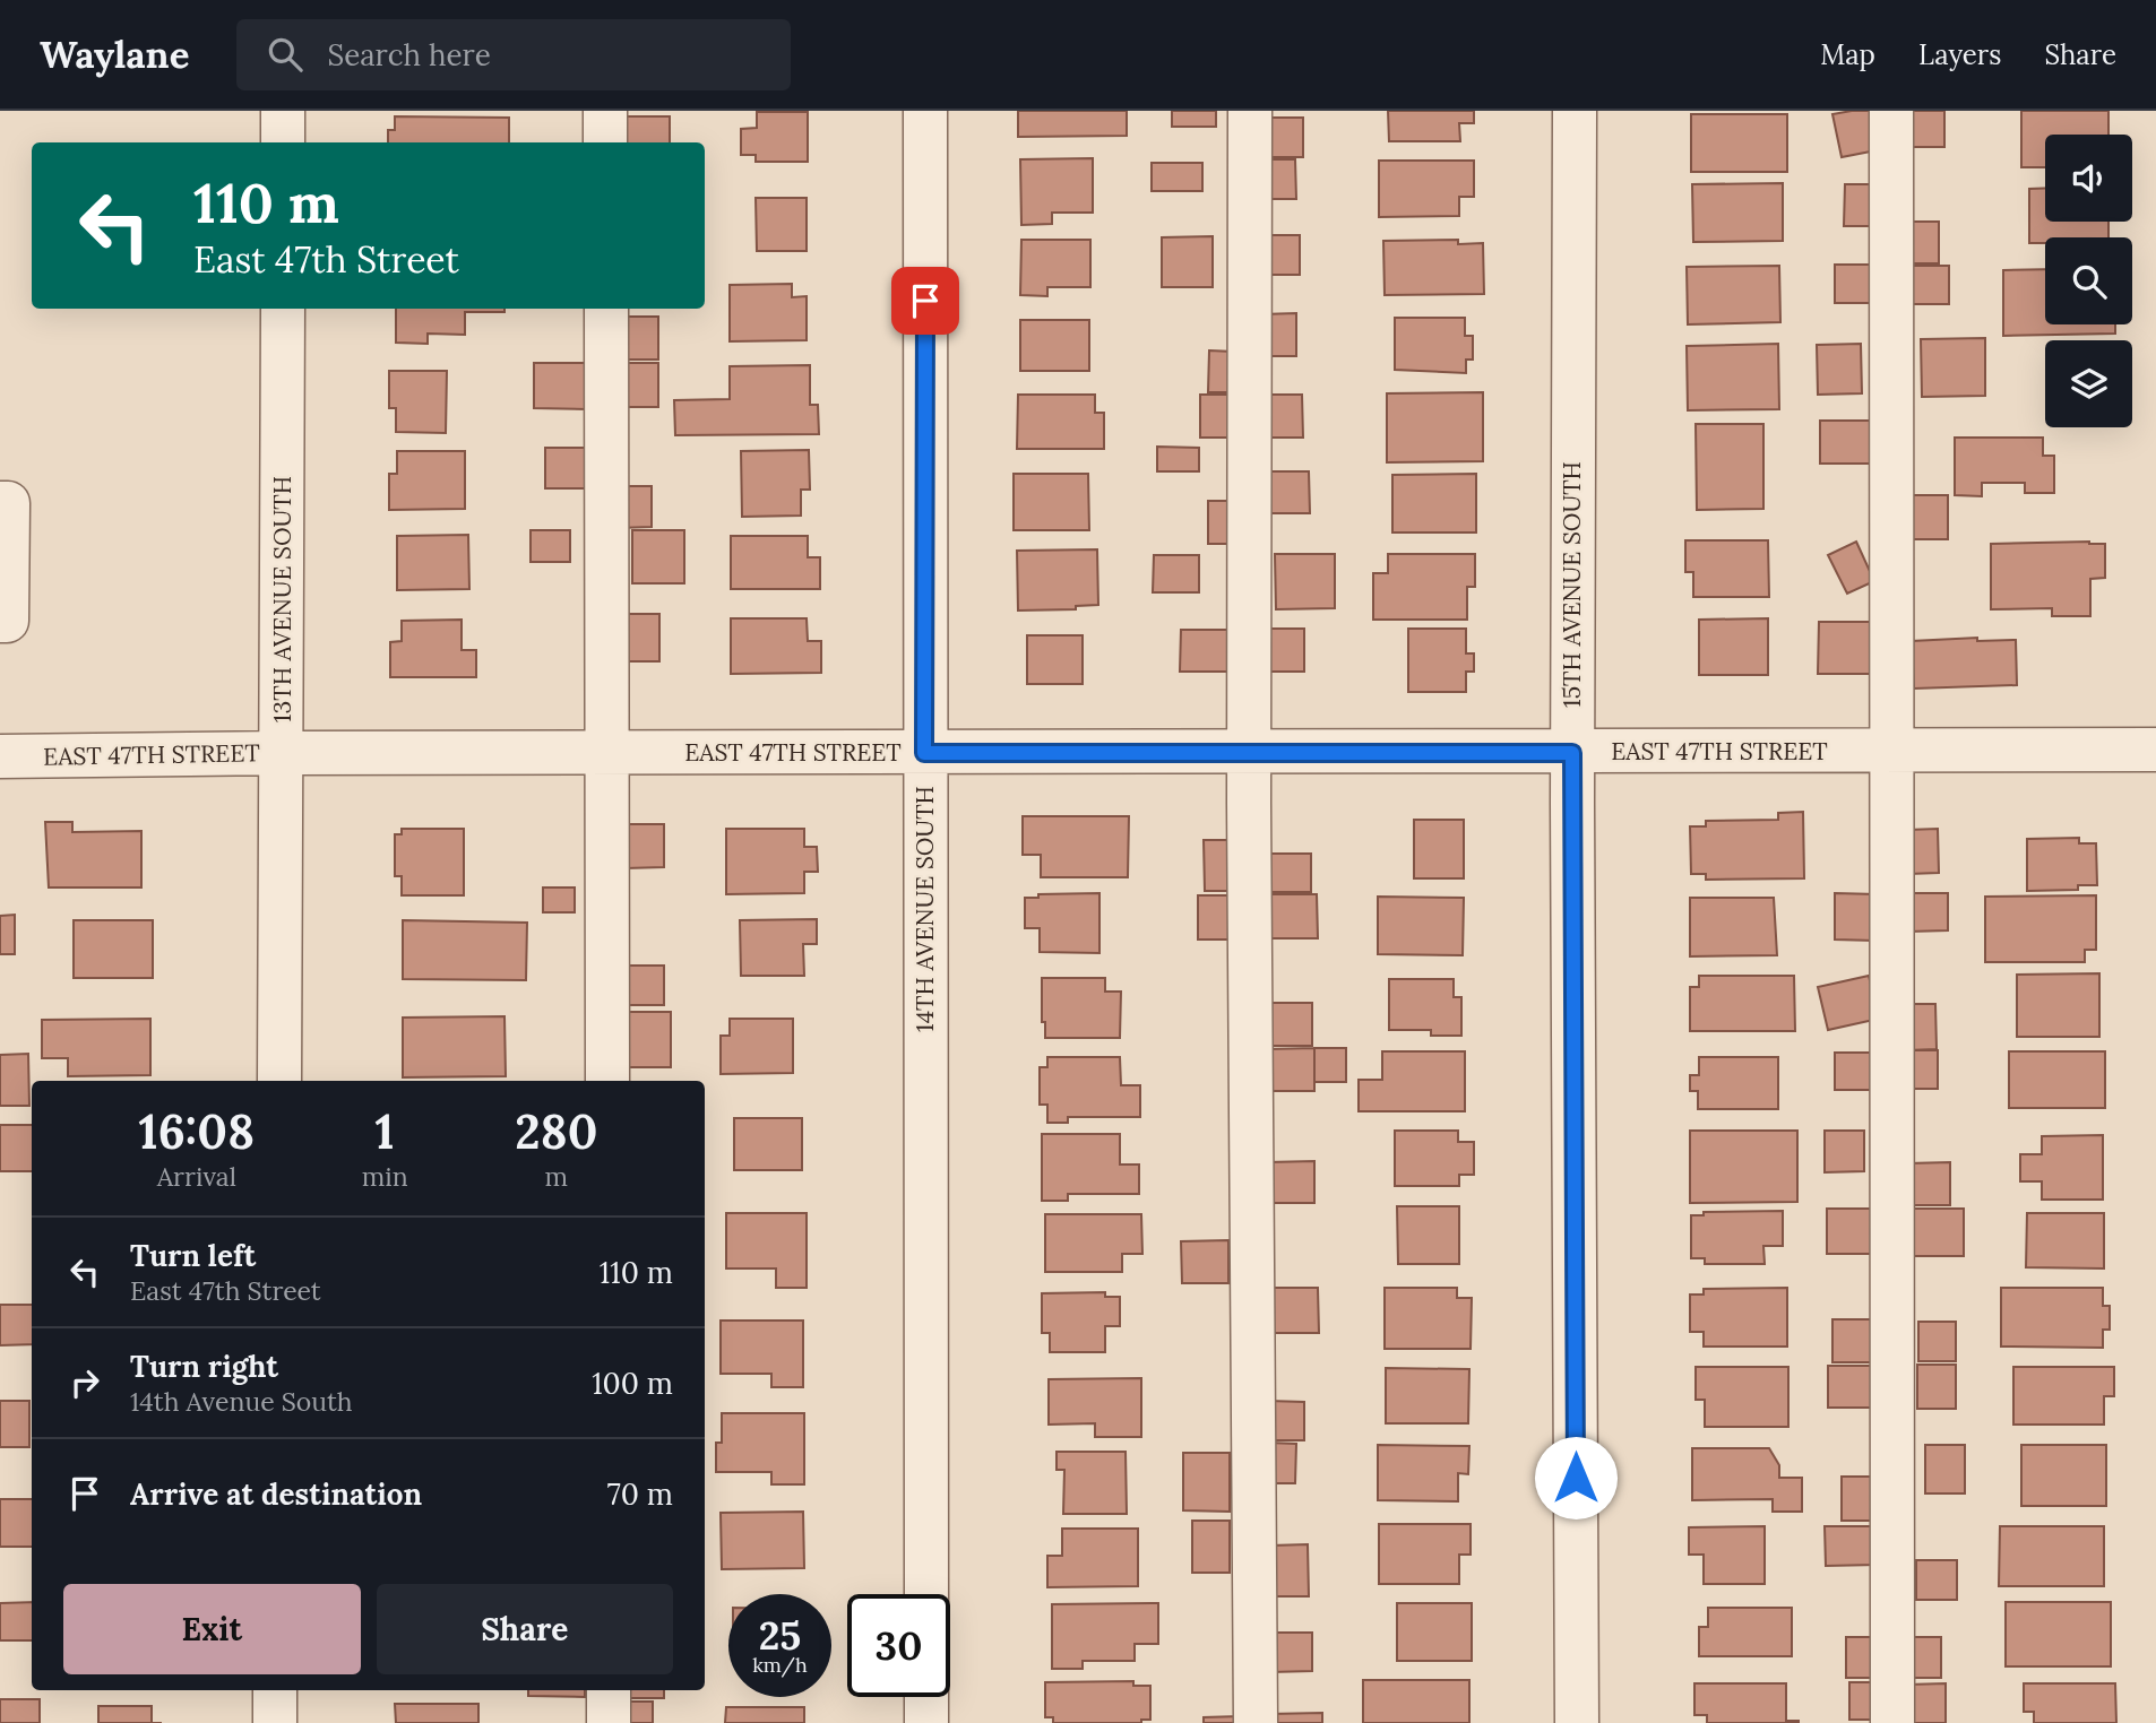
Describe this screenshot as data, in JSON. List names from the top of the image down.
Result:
{
  "streets": {
    "street": [
      "15TH AVENUE SOUTH",
      "13TH AVENUE SOUTH",
      "EAST 47TH STREET",
      "14TH AVENUE SOUTH"
    ]
  },
  "crossings": [
    ["15TH AVENUE SOUTH", "EAST 47TH STREET"],
    ["13TH AVENUE SOUTH", "EAST 47TH STREET"],
    ["EAST 47TH STREET", "14TH AVENUE SOUTH"]
  ],
  "page": {
    "header": "Waylane",
    "search": "Search here",
    "nav": ["Map", "Layers", "Share"],
    "turn": ["110 m", "East 47th Street"],
    "eta": [
      "16:08",
      "Arrival",
      "1",
      "min",
      "280",
      "m"
    ],
    "list": [
      {
        "name": "Turn left",
        "note": "East 47th Street",
        "value": "110 m"
      },
      {
        "name": "Turn right",
        "note": "14th Avenue South",
        "value": "100 m"
      },
      {
        "name": "Arrive at destination",
        "value": "70 m"
      }
    ],
    "buttons": ["Exit", "Share"],
    "speed": "25 km/h",
    "limit": "30"
  }
}
